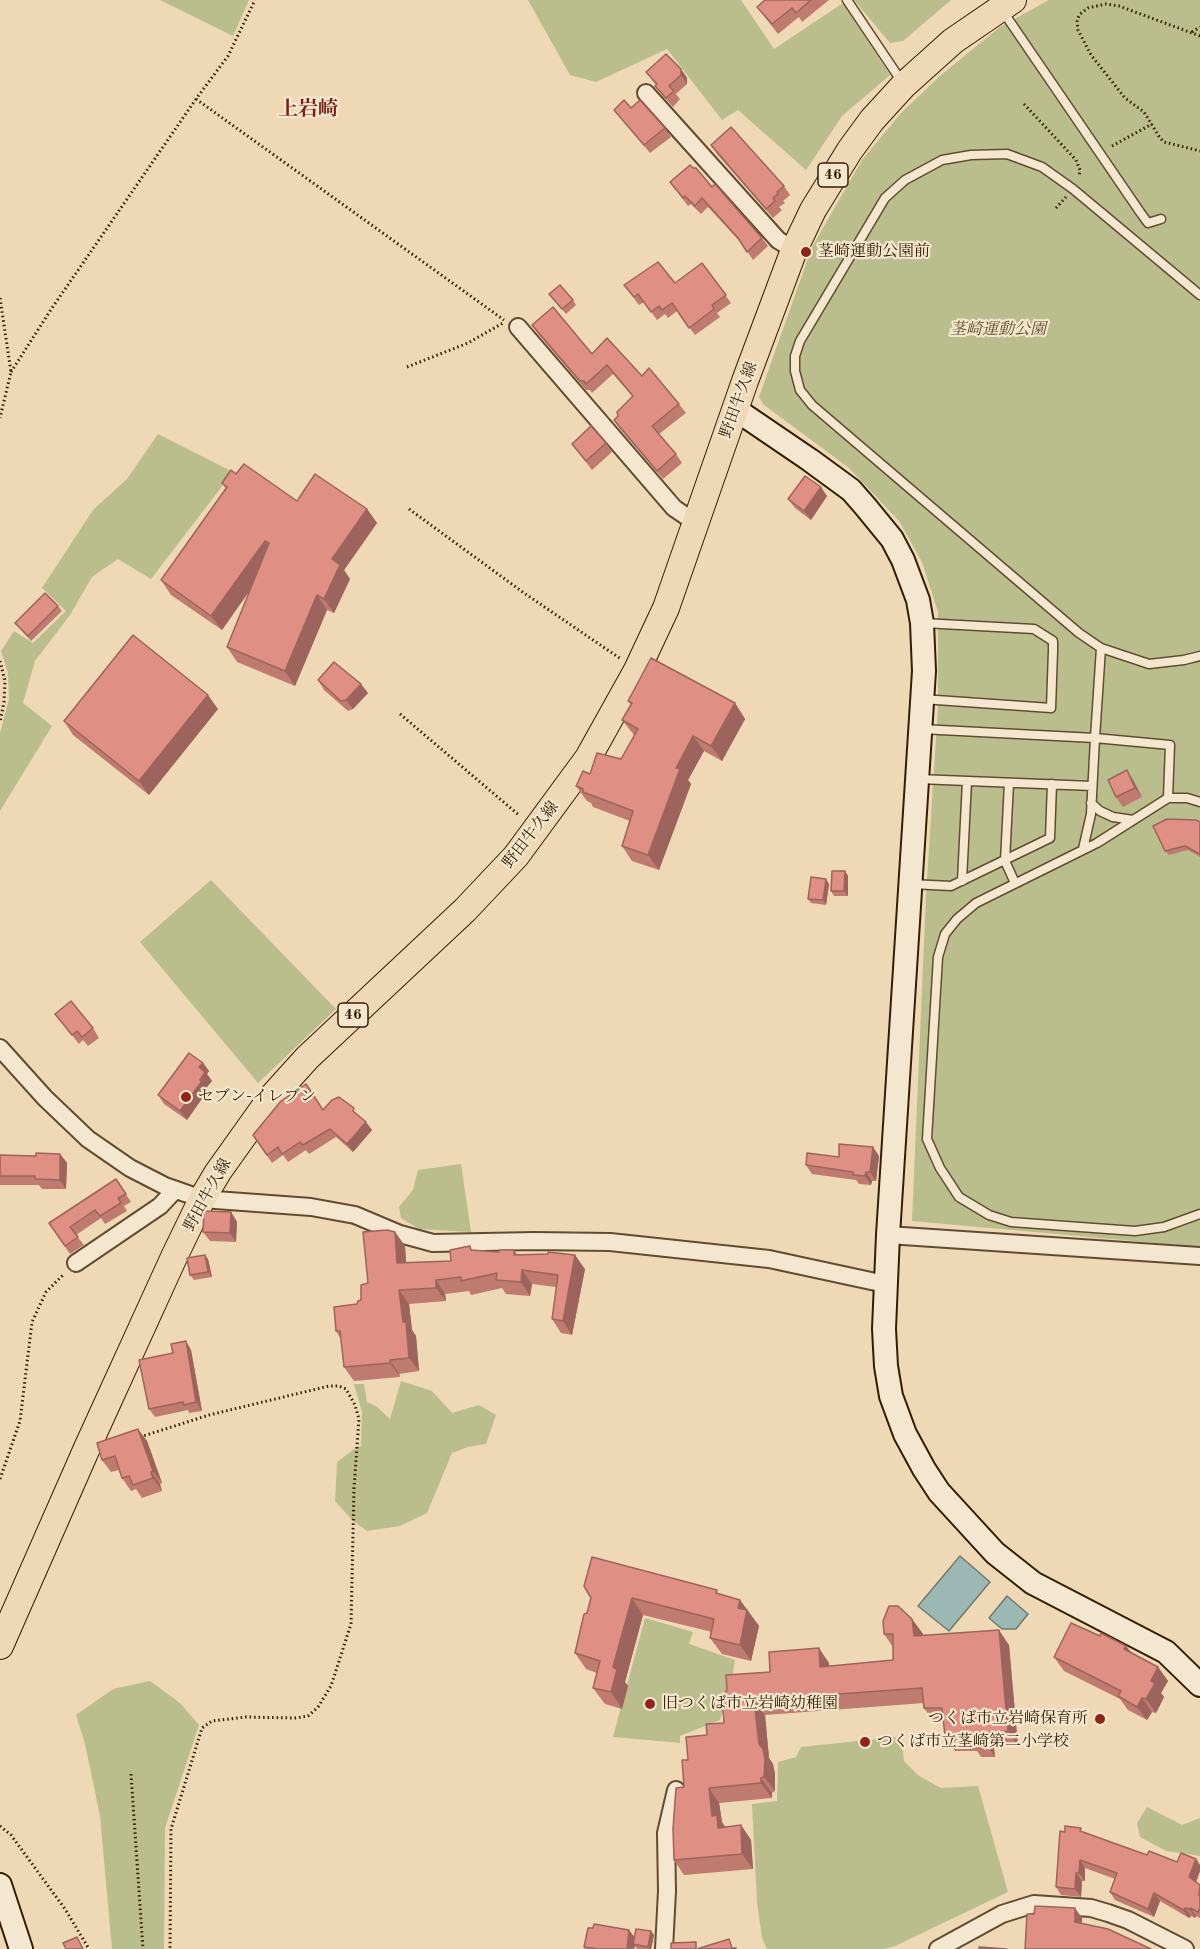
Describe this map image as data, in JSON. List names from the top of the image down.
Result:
{
  "streets": {
    "main road": ["46", "野田牛久線"]
  },
  "districts": ["上岩崎"],
  "parks": ["茎崎運動公園"],
  "places": [
    "茎崎運動公園前",
    "セブン-イレブン",
    "旧つくば市立岩崎幼稚園",
    "つくば市立岩崎保育所",
    "つくば市立茎崎第二小学校"
  ]
}
